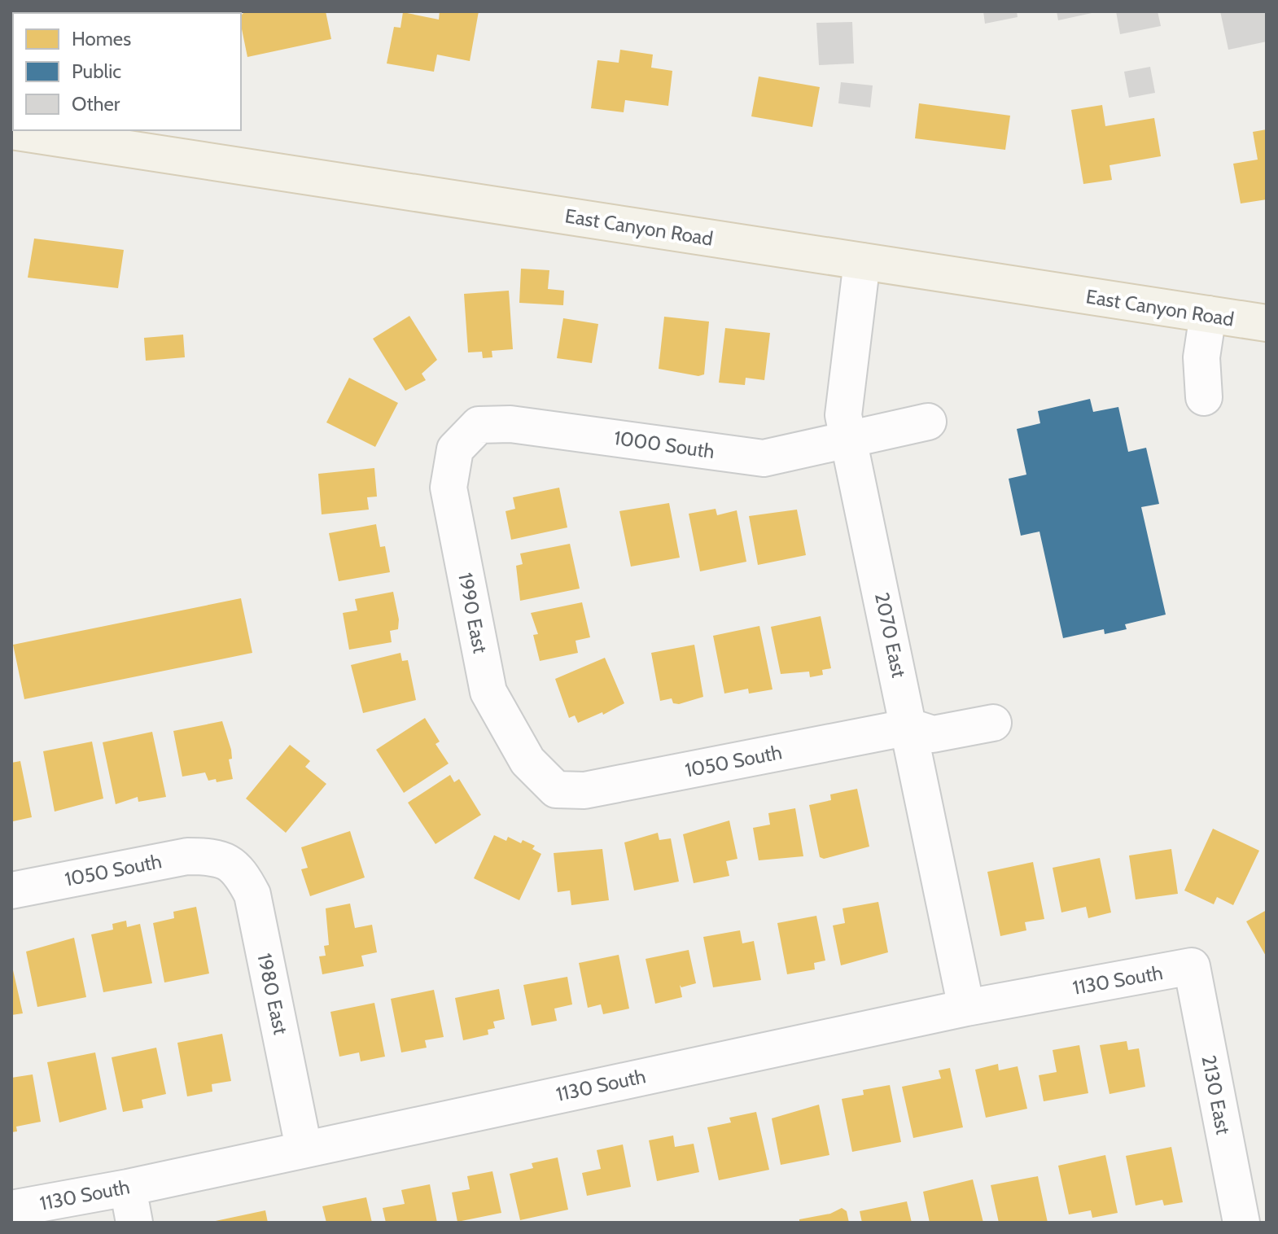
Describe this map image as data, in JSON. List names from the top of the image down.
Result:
{
  "streets": {
    "main road": ["East Canyon Road"],
    "street": [
      "1000 South",
      "1990 East",
      "2070 East",
      "1050 South",
      "1130 South",
      "1980 East",
      "2130 East"
    ]
  },
  "crossings": [
    ["East Canyon Road", "2070 East"],
    ["1000 South", "1990 East"],
    ["1000 South", "2070 East"],
    ["1990 East", "1050 South"],
    ["2070 East", "1050 South"],
    ["2070 East", "1130 South"],
    ["1050 South", "1980 East"],
    ["1130 South", "1980 East"],
    ["1130 South", "2130 East"]
  ],
  "legend": ["Homes", "Public", "Other"]
}
